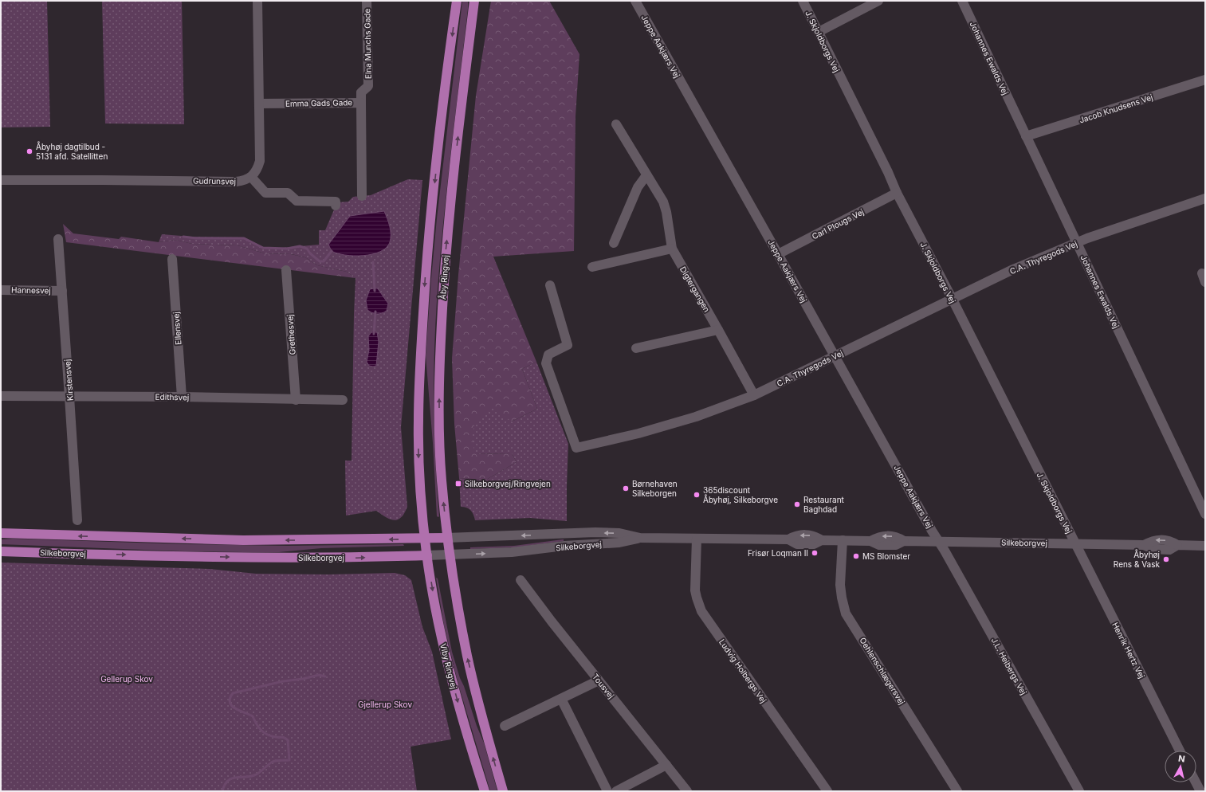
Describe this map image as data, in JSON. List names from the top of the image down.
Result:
{
  "streets": {
    "main road": ["Åby Ringvej", "Silkeborgvej", "Viby Ringvej"],
    "street": [
      "J. Skjoldborgs Vej",
      "Elna Munchs Gade",
      "Jeppe Aakjærs Vej",
      "Johannes Ewalds Vej",
      "Emma Gads Gade",
      "Jacob Knudsens Vej",
      "Gudrunsvej",
      "Carl Plougs Vej",
      "C.A. Thyregods Vej",
      "Digtergangen",
      "Hannesvej",
      "Ellensvej",
      "Grethesvej",
      "Kirstensvej",
      "Edithsvej",
      "Henrik Hertz Vej",
      "J.L. Heibergs Vej",
      "Ludvig Holbergs Vej",
      "Oehlenschlægersvej",
      "Tousvej"
    ]
  },
  "crossings": [
    ["J. Skjoldborgs Vej", "Carl Plougs Vej"],
    ["J. Skjoldborgs Vej", "C.A. Thyregods Vej"],
    ["J. Skjoldborgs Vej", "Silkeborgvej"],
    ["J. Skjoldborgs Vej", "Henrik Hertz Vej"],
    ["Elna Munchs Gade", "Emma Gads Gade"],
    ["Jeppe Aakjærs Vej", "Carl Plougs Vej"],
    ["Jeppe Aakjærs Vej", "C.A. Thyregods Vej"],
    ["Jeppe Aakjærs Vej", "Silkeborgvej"],
    ["Jeppe Aakjærs Vej", "J.L. Heibergs Vej"],
    ["Johannes Ewalds Vej", "Jacob Knudsens Vej"],
    ["Johannes Ewalds Vej", "C.A. Thyregods Vej"],
    ["C.A. Thyregods Vej", "Digtergangen"],
    ["Åby Ringvej", "Silkeborgvej"],
    ["Hannesvej", "Kirstensvej"],
    ["Ellensvej", "Edithsvej"],
    ["Grethesvej", "Edithsvej"],
    ["Kirstensvej", "Edithsvej"],
    ["Silkeborgvej", "Henrik Hertz Vej"],
    ["Silkeborgvej", "Viby Ringvej"],
    ["Silkeborgvej", "J.L. Heibergs Vej"],
    ["Silkeborgvej", "Ludvig Holbergs Vej"],
    ["Silkeborgvej", "Oehlenschlægersvej"]
  ],
  "parks": ["Gellerup Skov", "Gjellerup Skov"],
  "places": {
    "other": [
      "Åbyhøj dagtilbud - 5131 afd. Satellitten",
      "Børnehaven Silkeborgen",
      "365discount Åbyhøj, Silkeborgve",
      "Restaurant Baghdad",
      "Frisør Loqman II",
      "MS Blomster",
      "Åbyhøj Rens & Vask"
    ],
    "transit": ["Silkeborgvej/Ringvejen"]
  },
  "north": "top"
}
